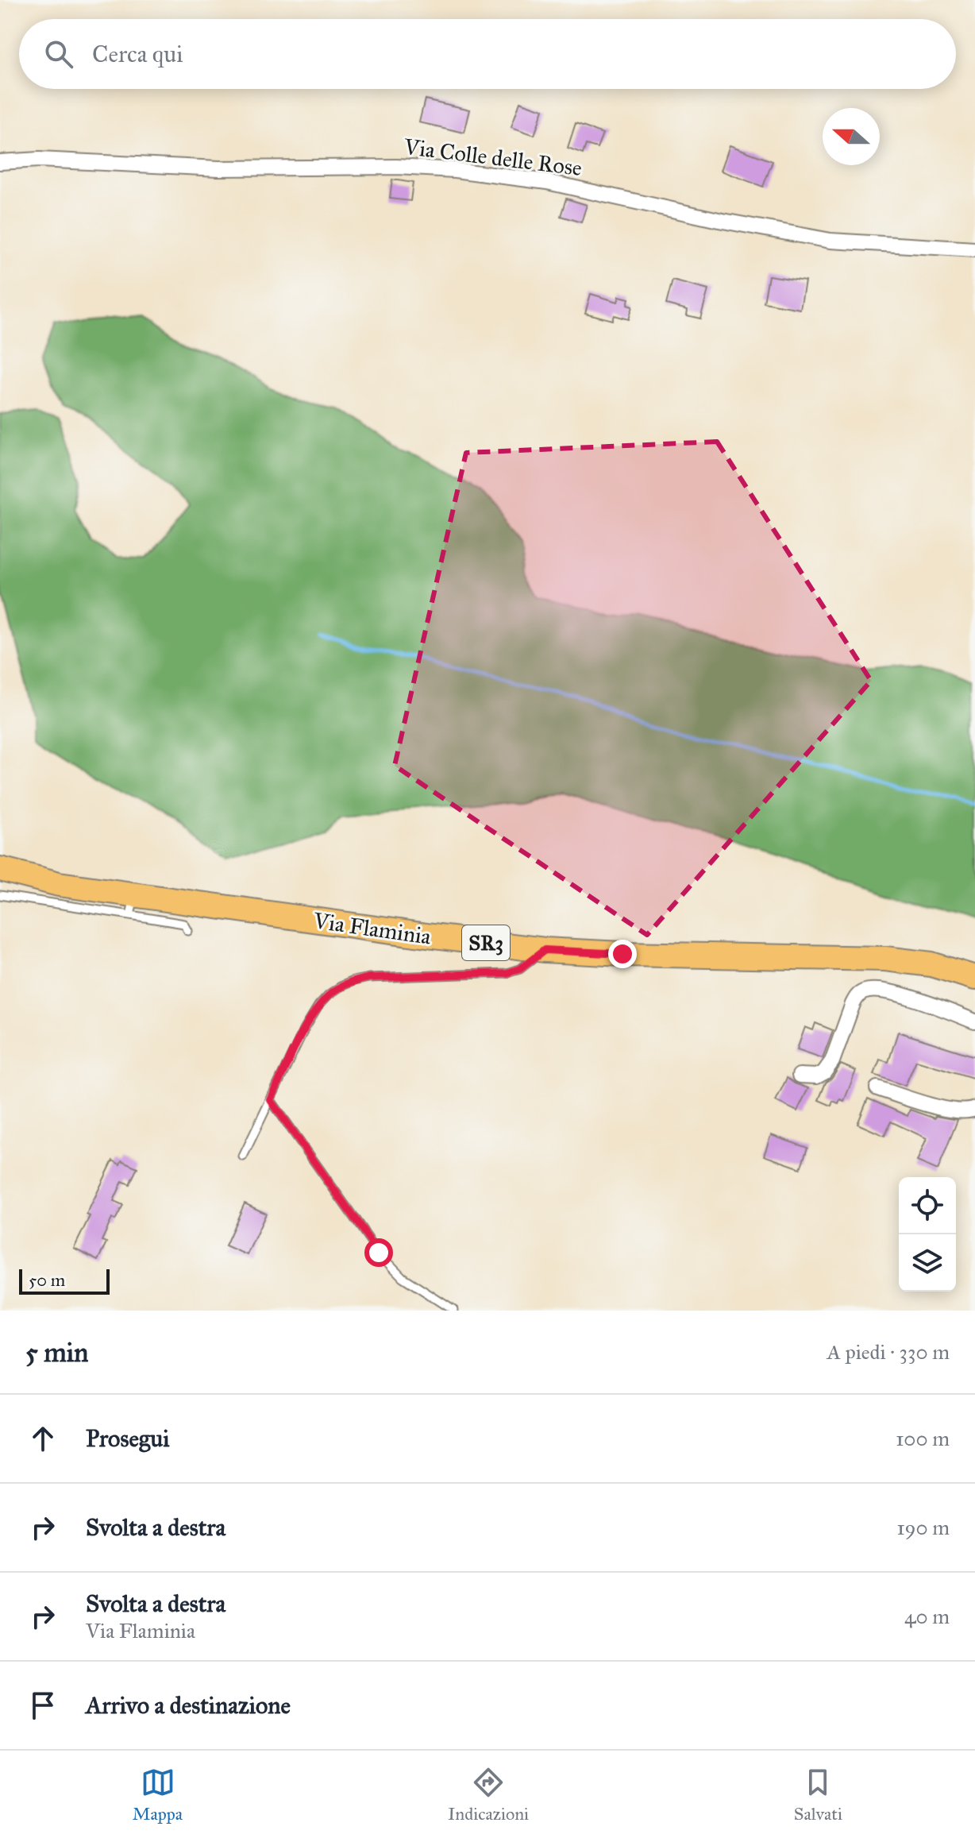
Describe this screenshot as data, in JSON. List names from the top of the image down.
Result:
{
  "streets": {
    "main road": ["Via Flaminia", "SR3"],
    "street": ["Via Colle delle Rose"]
  },
  "scale_bar": "50 m",
  "north": "left",
  "page": {
    "search": "Cerca qui",
    "scale": "50 m",
    "heading": ["5 min", "A piedi · 330 m"],
    "list": [
      ["Prosegui", "100 m"],
      ["Svolta a destra", "190 m"],
      ["Svolta a destra", "Via Flaminia", "40 m"],
      "Arrivo a destinazione"
    ],
    "nav": ["Mappa", "Indicazioni", "Salvati"]
  }
}
